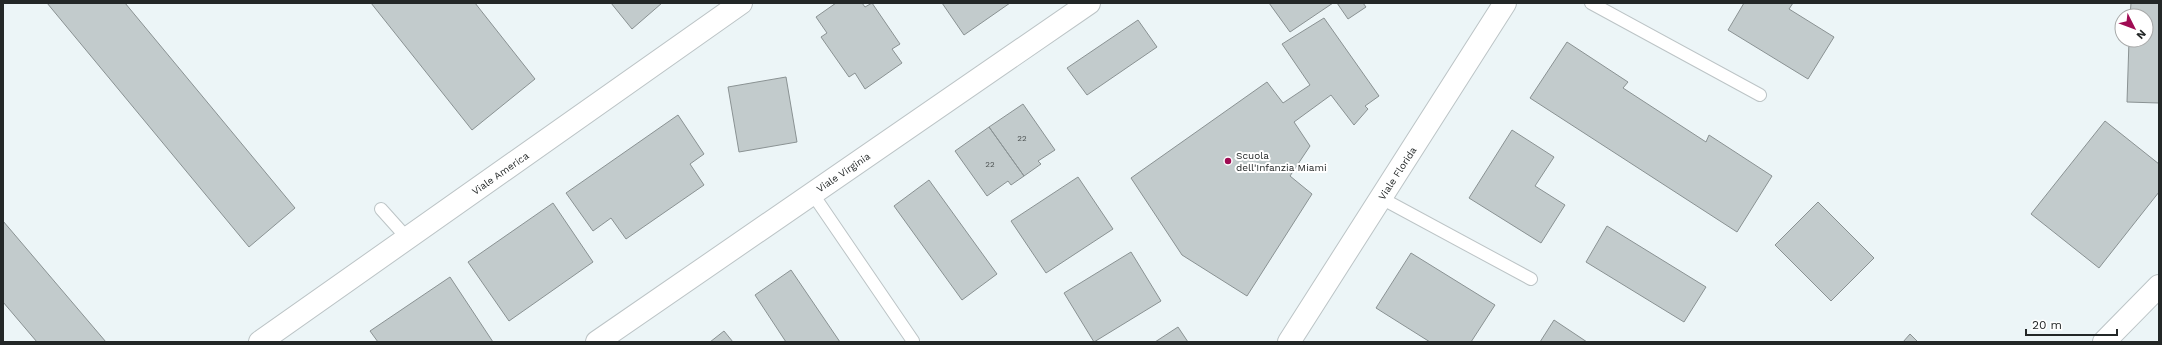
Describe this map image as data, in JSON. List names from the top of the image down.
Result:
{
  "streets": {
    "street": ["Viale Virginia", "Viale America", "Viale Florida"]
  },
  "places": ["Scuola dell'Infanzia Miami"],
  "house_numbers": ["22", "22"],
  "scale_bar": "20 m",
  "north": "bottom right"
}
